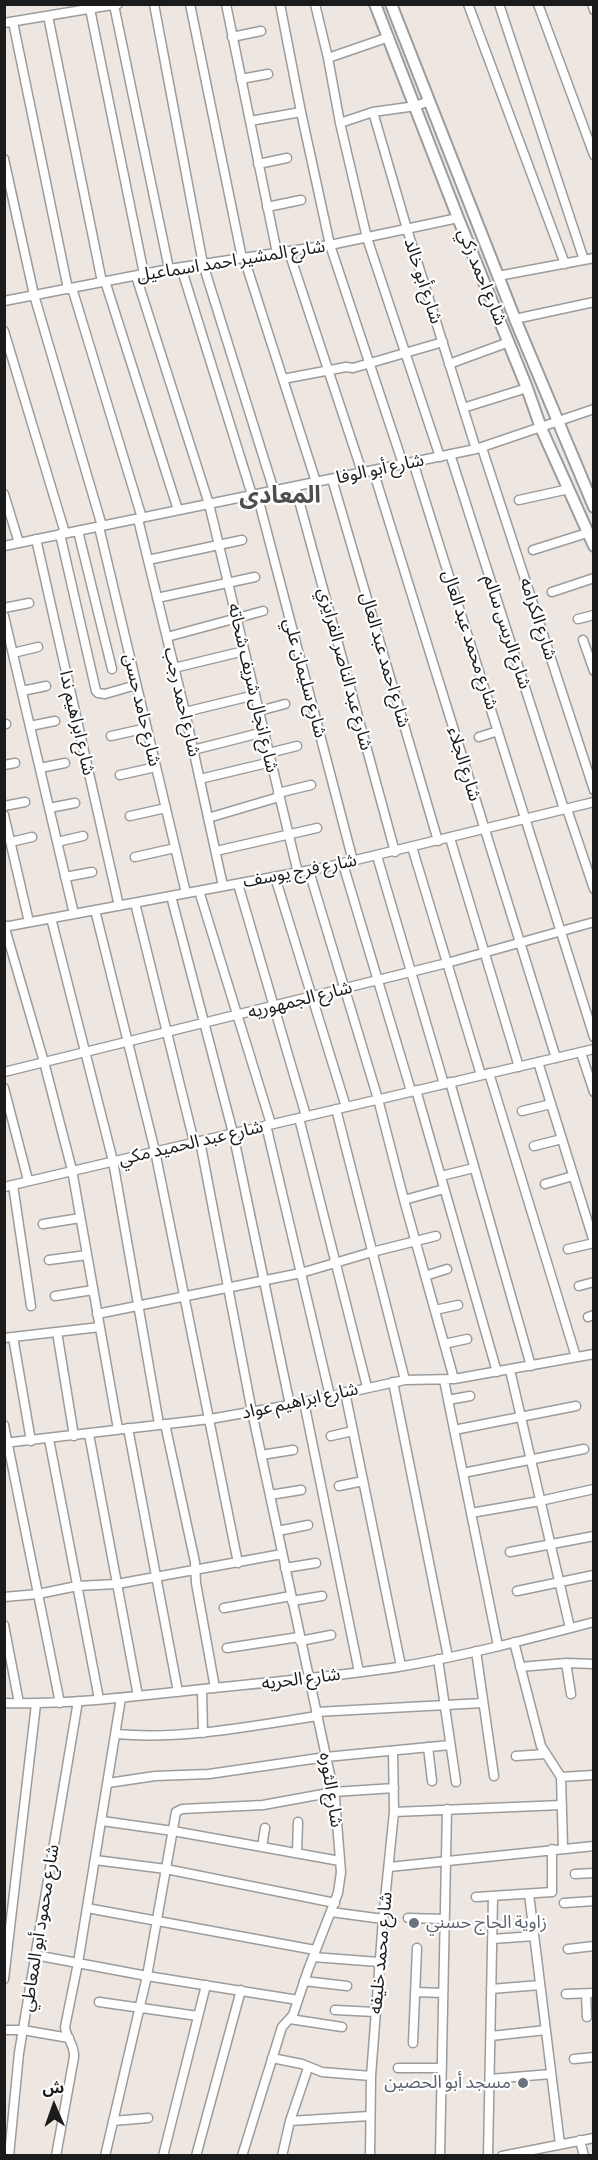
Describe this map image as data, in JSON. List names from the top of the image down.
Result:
{
  "streets": {
    "street": [
      "شارع المشير احمد اسماعيل",
      "شارع احمد زكي",
      "شارع أبو خالد",
      "شارع أبو الوفا",
      "شارع الكرامه",
      "شارع الريس سالم",
      "شارع محمد عبد العال",
      "شارع احمد عبد العال",
      "شارع عبد الناصر الفرايزي",
      "شارع سليمان علي",
      "شارع انجال شريف شحاته",
      "شارع احمد رجب",
      "شارع حامد حسن",
      "شارع ابراهيم ندا",
      "شارع الجلاء",
      "شارع فرج يوسف",
      "شارع الجمهوريه",
      "شارع عبد الحميد مكي",
      "شارع ابراهيم عواد",
      "شارع الحريه",
      "شارع الثوره",
      "شارع محمود أبو المعاطي",
      "شارع محمد خليفه"
    ]
  },
  "crossings": [
    ["شارع المشير احمد اسماعيل", "شارع احمد زكي"],
    ["شارع المشير احمد اسماعيل", "شارع أبو خالد"],
    ["شارع المشير احمد اسماعيل", "شارع سليمان علي"],
    ["شارع المشير احمد اسماعيل", "شارع انجال شريف شحاته"],
    ["شارع المشير احمد اسماعيل", "شارع احمد رجب"],
    ["شارع المشير احمد اسماعيل", "شارع حامد حسن"],
    ["شارع احمد زكي", "شارع أبو الوفا"],
    ["شارع أبو خالد", "شارع أبو الوفا"],
    ["شارع أبو خالد", "شارع الكرامه"],
    ["شارع أبو الوفا", "شارع الكرامه"],
    ["شارع أبو الوفا", "شارع الريس سالم"],
    ["شارع أبو الوفا", "شارع محمد عبد العال"],
    ["شارع أبو الوفا", "شارع احمد عبد العال"],
    ["شارع أبو الوفا", "شارع عبد الناصر الفرايزي"],
    ["شارع أبو الوفا", "شارع سليمان علي"],
    ["شارع أبو الوفا", "شارع انجال شريف شحاته"],
    ["شارع أبو الوفا", "شارع احمد رجب"],
    ["شارع أبو الوفا", "شارع حامد حسن"],
    ["شارع أبو الوفا", "شارع ابراهيم ندا"],
    ["شارع أبو الوفا", "شارع الجلاء"],
    ["شارع الريس سالم", "شارع فرج يوسف"],
    ["شارع محمد عبد العال", "شارع فرج يوسف"],
    ["شارع محمد عبد العال", "شارع الجمهوريه"],
    ["شارع احمد عبد العال", "شارع فرج يوسف"],
    ["شارع عبد الناصر الفرايزي", "شارع فرج يوسف"],
    ["شارع سليمان علي", "شارع فرج يوسف"],
    ["شارع انجال شريف شحاته", "شارع فرج يوسف"],
    ["شارع احمد رجب", "شارع فرج يوسف"],
    ["شارع حامد حسن", "شارع فرج يوسف"],
    ["شارع ابراهيم ندا", "شارع فرج يوسف"],
    ["شارع الجلاء", "شارع فرج يوسف"],
    ["شارع الجلاء", "شارع الجمهوريه"],
    ["شارع الجلاء", "شارع عبد الحميد مكي"],
    ["شارع فرج يوسف", "شارع الثوره"],
    ["شارع الجمهوريه", "شارع الثوره"],
    ["شارع عبد الحميد مكي", "شارع الثوره"],
    ["شارع ابراهيم عواد", "شارع الثوره"],
    ["شارع الحريه", "شارع الثوره"],
    ["شارع الحريه", "شارع محمود أبو المعاطي"]
  ],
  "districts": ["المعادى"],
  "places": ["زاوية الحاج حسني", "مسجد أبو الحصين"],
  "north": "top"
}
